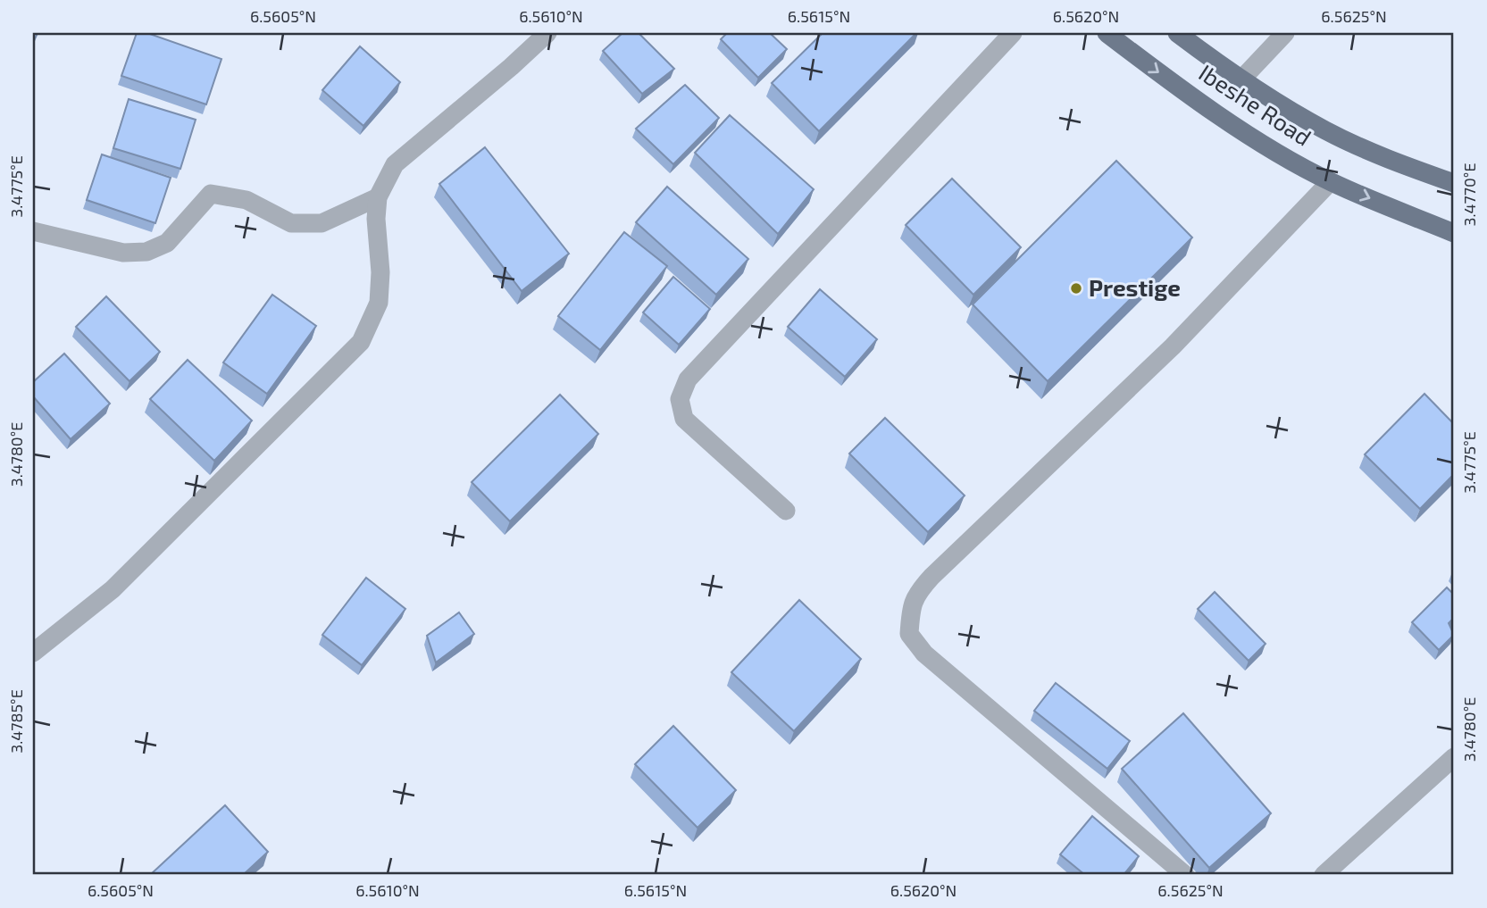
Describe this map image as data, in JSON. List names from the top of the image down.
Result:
{
  "streets": {
    "main road": ["Ibeshe Road"]
  },
  "places": ["Prestige"],
  "coordinates": [
    "6.5605°N",
    "6.5610°N",
    "6.5615°N",
    "6.5620°N",
    "6.5625°N",
    "3.4775°E",
    "3.4770°E",
    "3.4780°E",
    "3.4785°E"
  ]
}
